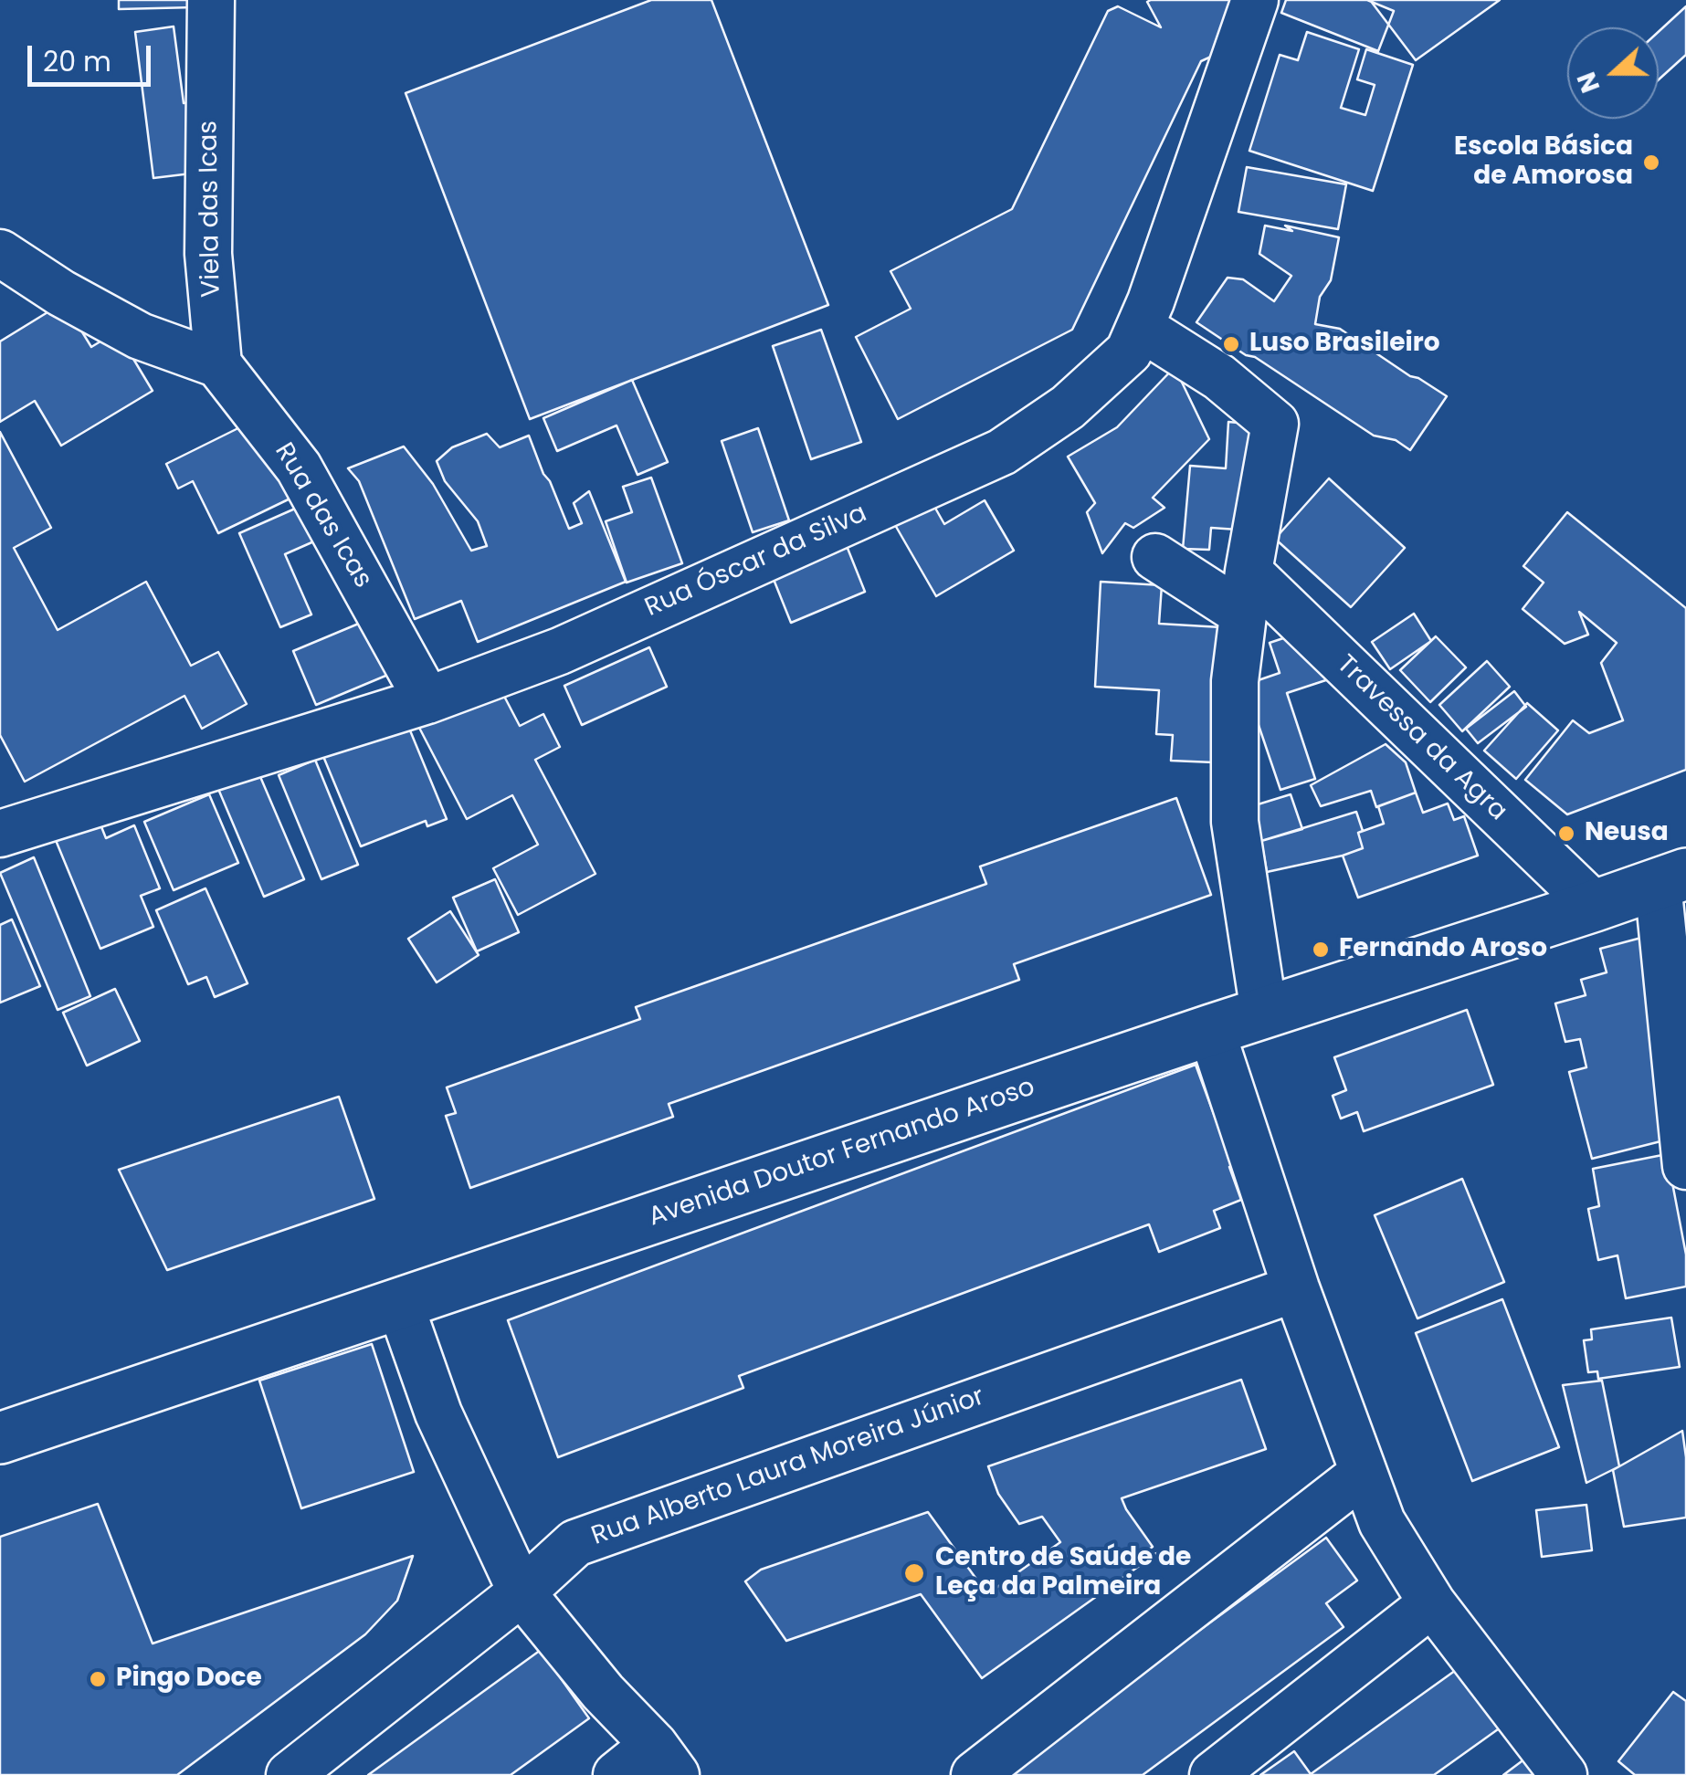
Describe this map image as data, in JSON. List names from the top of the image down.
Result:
{
  "streets": {
    "main road": ["Avenida Doutor Fernando Aroso"],
    "street": [
      "Viela das Icas",
      "Rua das Icas",
      "Rua Óscar da Silva",
      "Travessa da Agra",
      "Rua Alberto Laura Moreira Júnior"
    ]
  },
  "crossings": [
    ["Viela das Icas", "Rua das Icas"],
    ["Rua das Icas", "Rua Óscar da Silva"],
    ["Travessa da Agra", "Avenida Doutor Fernando Aroso"]
  ],
  "places": [
    "Escola Básica de Amorosa",
    "Luso Brasileiro",
    "Neusa",
    "Fernando Aroso",
    "Centro de Saúde de Leça da Palmeira",
    "Pingo Doce"
  ],
  "scale_bar": "20 m",
  "north": "left"
}
